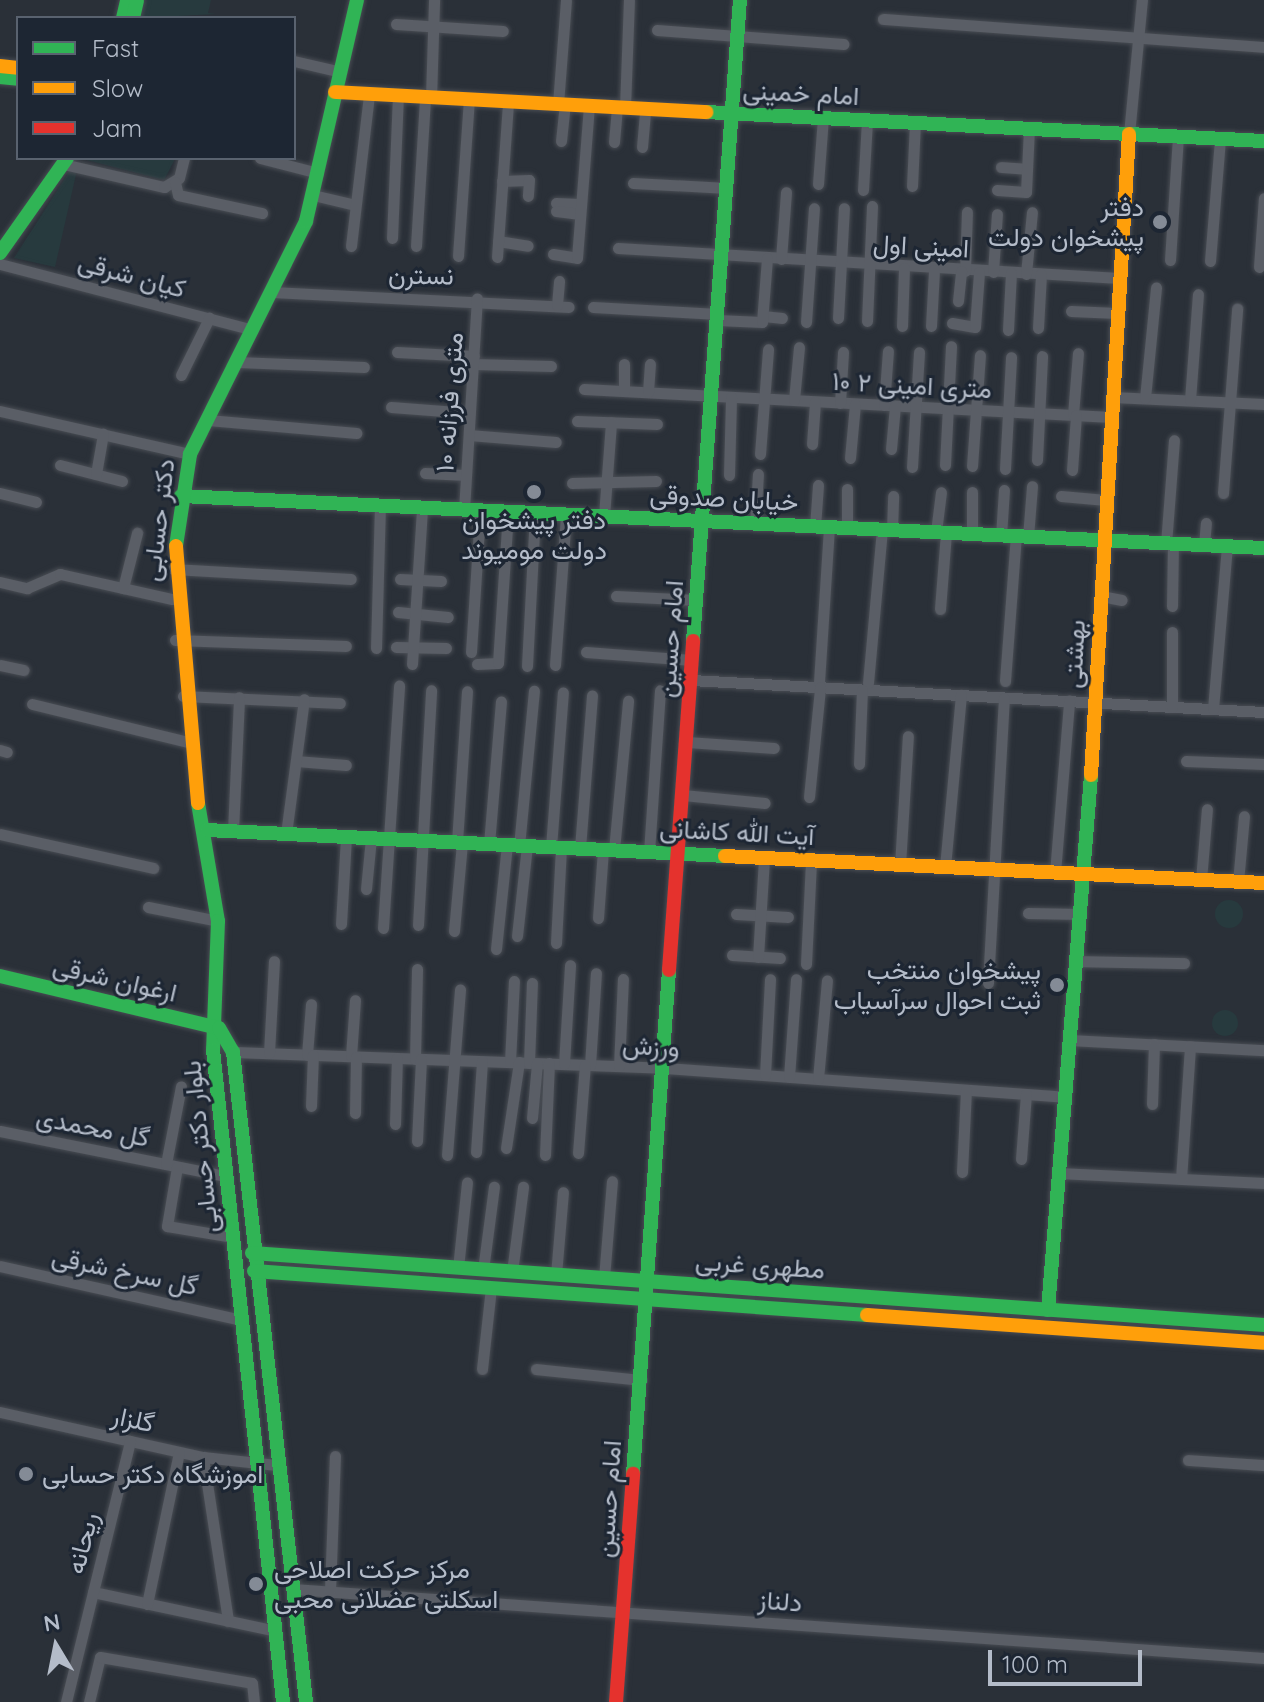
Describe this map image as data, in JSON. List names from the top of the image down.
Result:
{
  "streets": {
    "main road": [
      "امام خمینی",
      "خیابان صدوقی",
      "دکتر حسابی",
      "امام حسین",
      "بهشتی",
      "آیت الله کاشانی",
      "ارغوان شرقی",
      "بلوار دکتر حسابی",
      "مطهری غربی"
    ],
    "street": [
      "امینی اول",
      "کیان شرقی",
      "نسترن",
      "۱۰ متری امینی ۲",
      "۱۰ متری فرزانه",
      "ورزش",
      "گل محمدی",
      "گل سرخ شرقی",
      "گلزار",
      "ریحانه",
      "دلناز"
    ]
  },
  "crossings": [
    ["امام خمینی", "دکتر حسابی"],
    ["امام خمینی", "امام حسین"],
    ["امام خمینی", "بهشتی"],
    ["امینی اول", "امام حسین"],
    ["امینی اول", "بهشتی"],
    ["کیان شرقی", "دکتر حسابی"],
    ["نسترن", "۱۰ متری فرزانه"],
    ["نسترن", "دکتر حسابی"],
    ["۱۰ متری امینی ۲", "امام حسین"],
    ["۱۰ متری امینی ۲", "بهشتی"],
    ["۱۰ متری فرزانه", "خیابان صدوقی"],
    ["خیابان صدوقی", "دکتر حسابی"],
    ["خیابان صدوقی", "امام حسین"],
    ["خیابان صدوقی", "بهشتی"],
    ["دکتر حسابی", "آیت الله کاشانی"],
    ["دکتر حسابی", "ارغوان شرقی"],
    ["دکتر حسابی", "بلوار دکتر حسابی"],
    ["امام حسین", "آیت الله کاشانی"],
    ["امام حسین", "ورزش"],
    ["امام حسین", "مطهری غربی"],
    ["امام حسین", "دلناز"],
    ["بهشتی", "آیت الله کاشانی"],
    ["بهشتی", "ورزش"],
    ["بهشتی", "مطهری غربی"],
    ["ارغوان شرقی", "بلوار دکتر حسابی"],
    ["ورزش", "بلوار دکتر حسابی"],
    ["گل محمدی", "بلوار دکتر حسابی"],
    ["بلوار دکتر حسابی", "مطهری غربی"],
    ["بلوار دکتر حسابی", "گل سرخ شرقی"],
    ["بلوار دکتر حسابی", "گلزار"],
    ["بلوار دکتر حسابی", "دلناز"],
    ["گلزار", "ریحانه"]
  ],
  "places": [
    "دفتر پیشخوان دولت",
    "دفتر پیشخوان دولت مومیوند",
    "پیشخوان منتخب ثبت احوال سرآسیاب",
    "اموزشگاه دکتر حسابی",
    "مرکز حرکت اصلاحی اسکلتی عضلانی محبی"
  ],
  "legend": ["Fast", "Slow", "Jam"],
  "scale_bar": "100 m",
  "north": "top"
}
